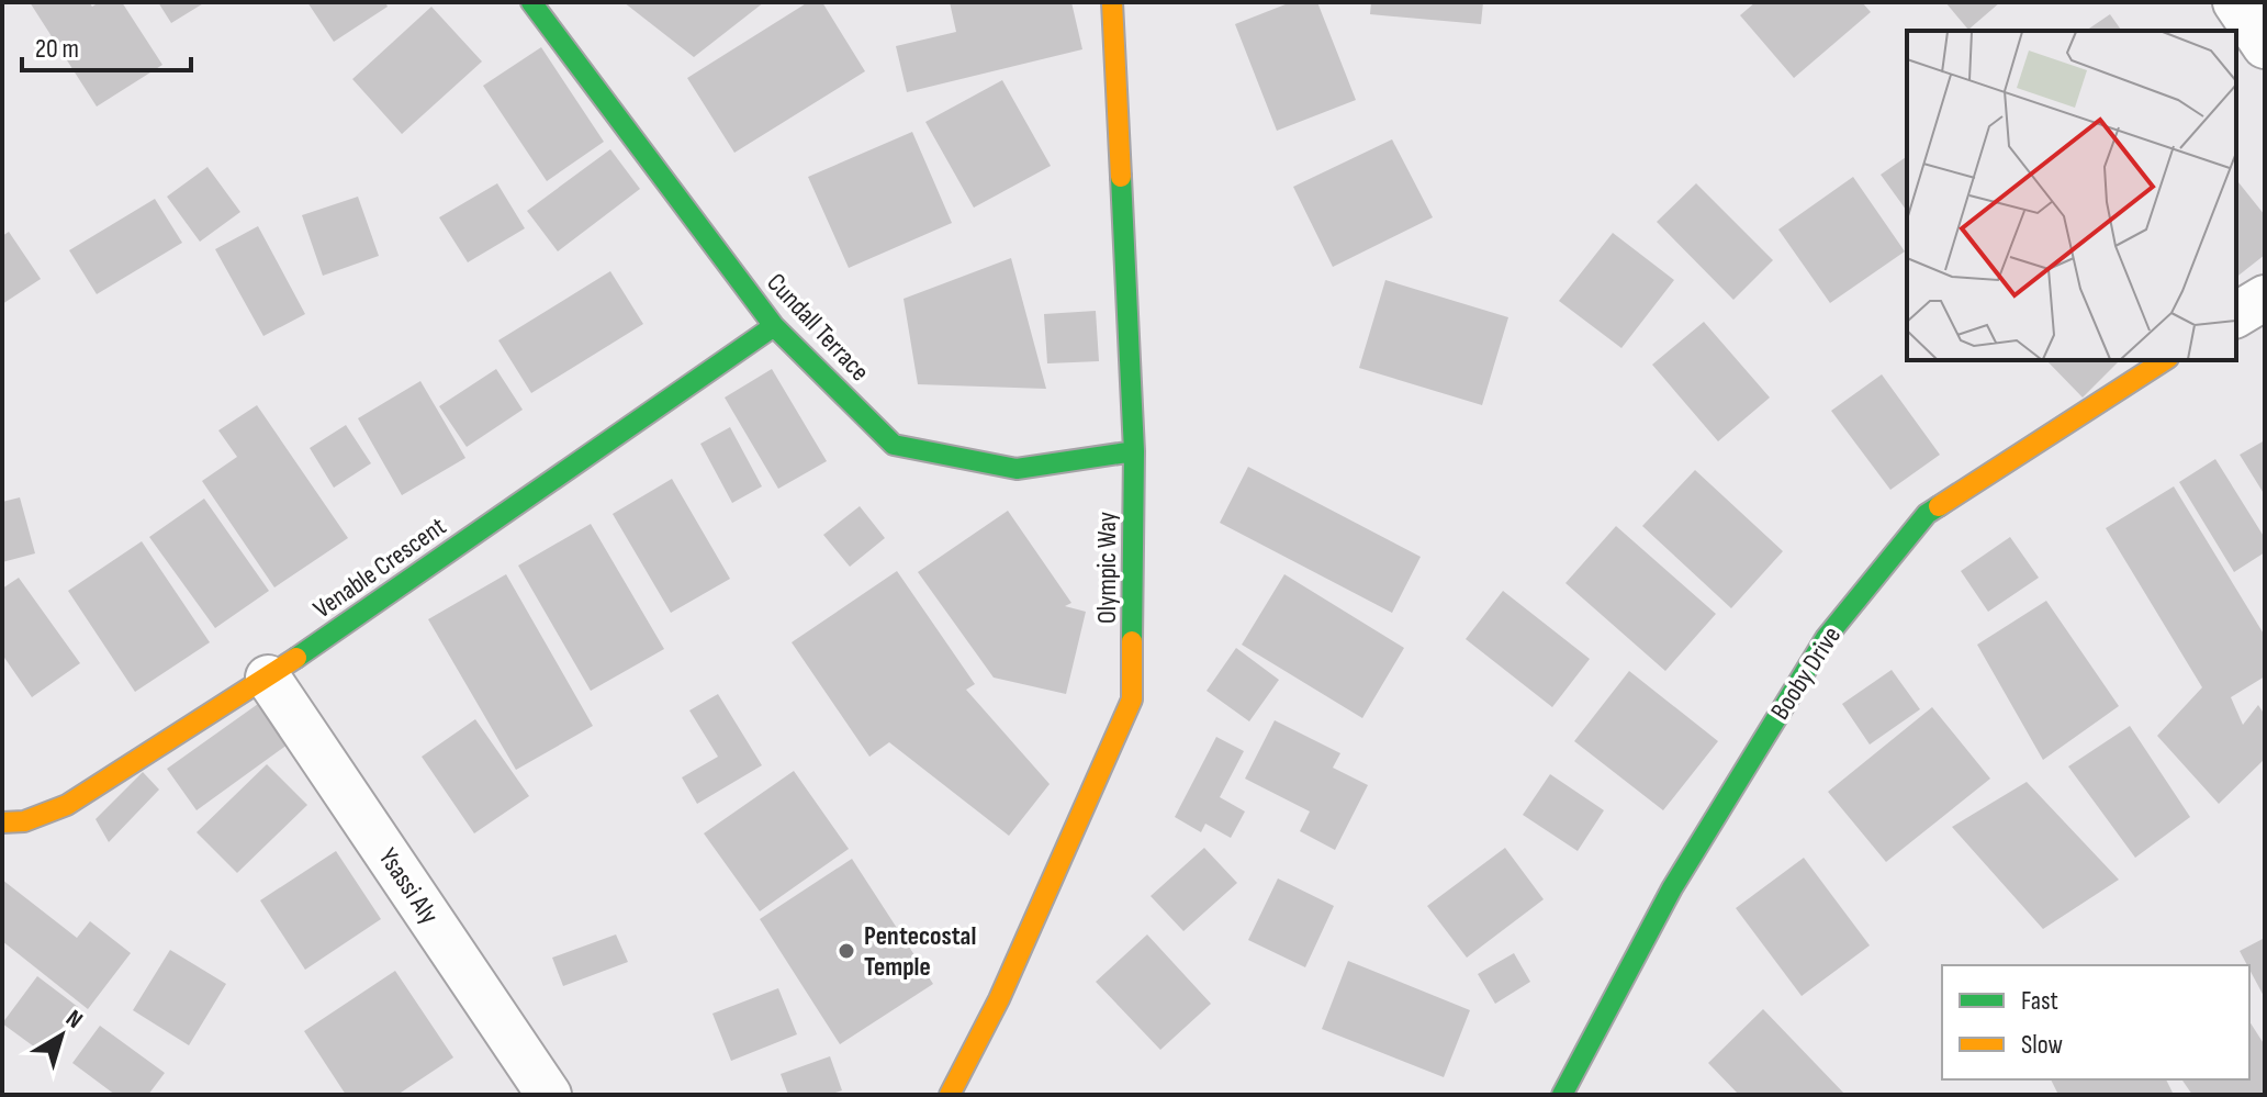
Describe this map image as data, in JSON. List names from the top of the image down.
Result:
{
  "streets": {
    "street": [
      "Cundall Terrace",
      "Venable Crescent",
      "Olympic Way",
      "Booby Drive",
      "Ysassi Aly"
    ]
  },
  "crossings": [
    ["Cundall Terrace", "Venable Crescent"],
    ["Cundall Terrace", "Olympic Way"],
    ["Venable Crescent", "Ysassi Aly"]
  ],
  "places": ["Pentecostal Temple"],
  "legend": ["Fast", "Slow"],
  "scale_bar": "20 m",
  "north": "top right"
}
